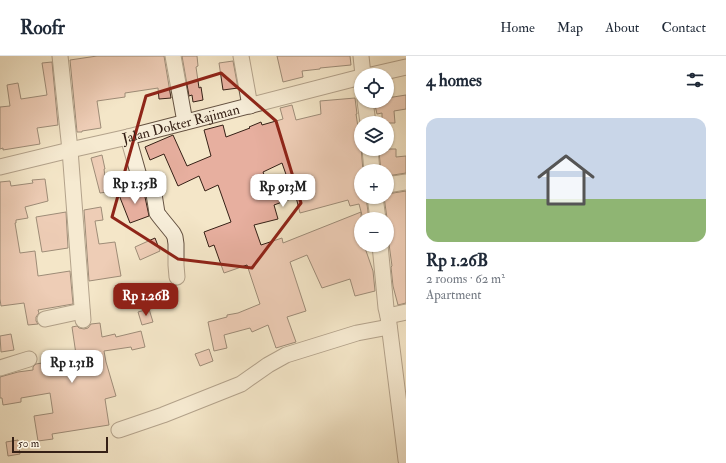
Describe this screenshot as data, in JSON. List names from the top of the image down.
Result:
{
  "streets": {
    "street": ["Jalan Dokter Rajiman"]
  },
  "scale_bar": "50 m",
  "page": {
    "header": "Roofr",
    "nav": [
      "Home",
      "Map",
      "About",
      "Contact"
    ],
    "heading": "4 homes",
    "map_buttons": ["+", "−"],
    "list": [
      {
        "name": "Rp 1.26B",
        "note": "2 rooms · 62 m² · Apartment"
      }
    ],
    "price": [
      "Rp 1.35B",
      "Rp 913M",
      "Rp 1.26B",
      "Rp 1.31B"
    ],
    "scale": "50 m"
  }
}
